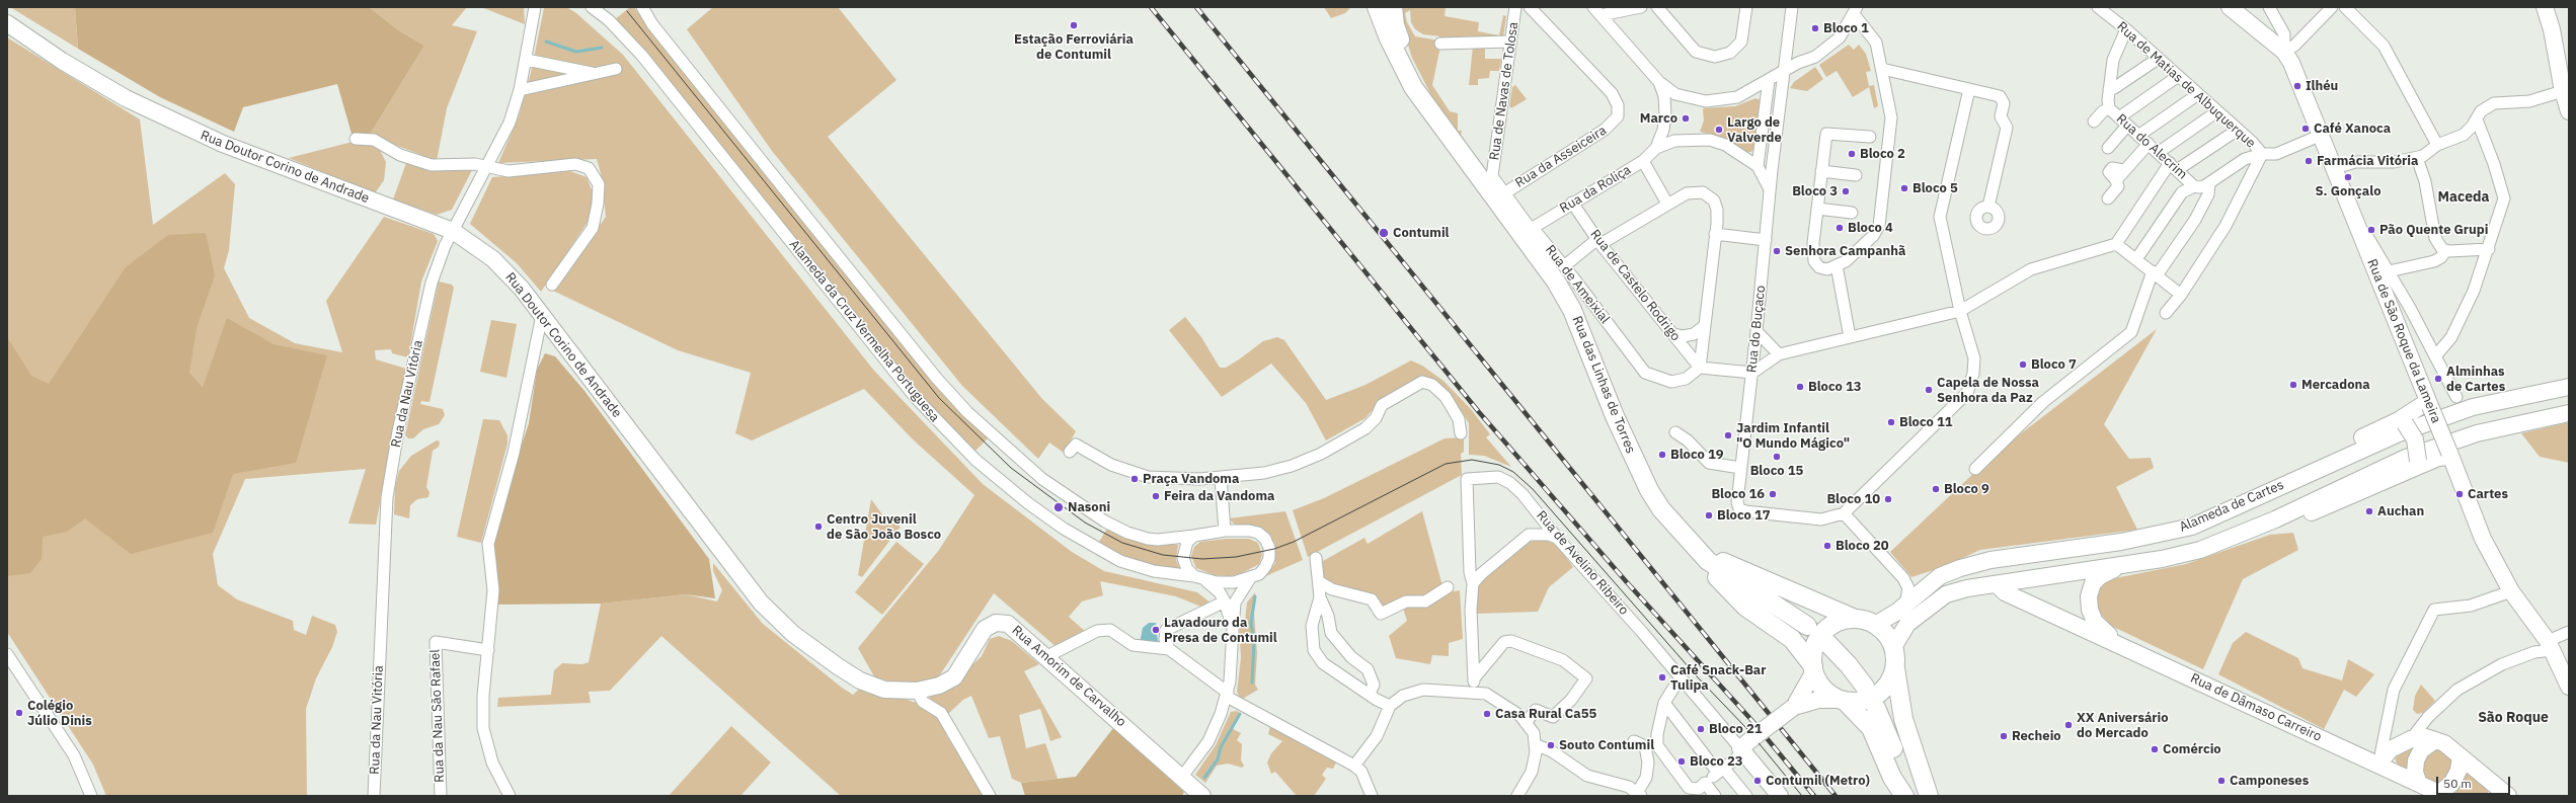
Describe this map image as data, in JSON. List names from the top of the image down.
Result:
{
  "streets": {
    "main road": ["Rua das Linhas de Torres"],
    "street": [
      "Rua de Matias de Albuquerque",
      "Rua de Navas de Tolosa",
      "Rua do Alecrim",
      "Rua da Asseiceira",
      "Rua Doutor Corino de Andrade",
      "Rua da Roliça",
      "Rua de Ameixial",
      "Rua de Castelo Rodrigo",
      "Rua do Buçaco",
      "Alameda da Cruz Vermelha Portuguesa",
      "Rua de São Roque da Lameira",
      "Rua da Nau Vitória",
      "Alameda de Cartes",
      "Rua de Avelino Ribeiro",
      "Rua Amorim de Carvalho",
      "Rua de Dâmaso Carreiro",
      "Rua da Nau São Rafael"
    ]
  },
  "crossings": [
    ["Rua de Matias de Albuquerque", "Rua de São Roque da Lameira"],
    ["Rua de Navas de Tolosa", "Rua de Ameixial"],
    ["Rua da Asseiceira", "Rua de Ameixial"],
    ["Rua Doutor Corino de Andrade", "Rua da Nau Vitória"],
    ["Rua Doutor Corino de Andrade", "Rua Amorim de Carvalho"],
    ["Rua da Roliça", "Rua de Ameixial"],
    ["Rua da Roliça", "Rua de Castelo Rodrigo"],
    ["Rua de Ameixial", "Rua de Castelo Rodrigo"],
    ["Alameda de Cartes", "Rua de Dâmaso Carreiro"]
  ],
  "districts": ["Maceda", "São Roque"],
  "places": [
    "Estação Ferroviária de Contumil",
    "Bloco 1",
    "Ilhéu",
    "Marco",
    "Café Xanoca",
    "Largo de Valverde",
    "Bloco 2",
    "Farmácia Vitória",
    "S. Gonçalo",
    "Bloco 5",
    "Bloco 3",
    "Bloco 4",
    "Pão Quente Grupi",
    "Contumil",
    "Senhora Campanhã",
    "Bloco 7",
    "Alminhas de Cartes",
    "Mercadona",
    "Bloco 13",
    "Capela de Nossa Senhora da Paz",
    "Bloco 11",
    "Jardim Infantil \"O Mundo Mágico\"",
    "Bloco 19",
    "Bloco 15",
    "Praça Vandoma",
    "Bloco 9",
    "Bloco 16",
    "Cartes",
    "Feira da Vandoma",
    "Bloco 10",
    "Nasoni",
    "Auchan",
    "Bloco 17",
    "Centro Juvenil de São João Bosco",
    "Bloco 20",
    "Lavadouro da Presa de Contumil",
    "Café Snack-Bar Tulipa",
    "Colégio Júlio Dinis",
    "Casa Rural Ca55",
    "XX Aniversário do Mercado",
    "Bloco 21",
    "Recheio",
    "Souto Contumil",
    "Comércio",
    "Bloco 23",
    "Contumil (Metro)",
    "Camponeses"
  ],
  "scale_bar": "50 m"
}
